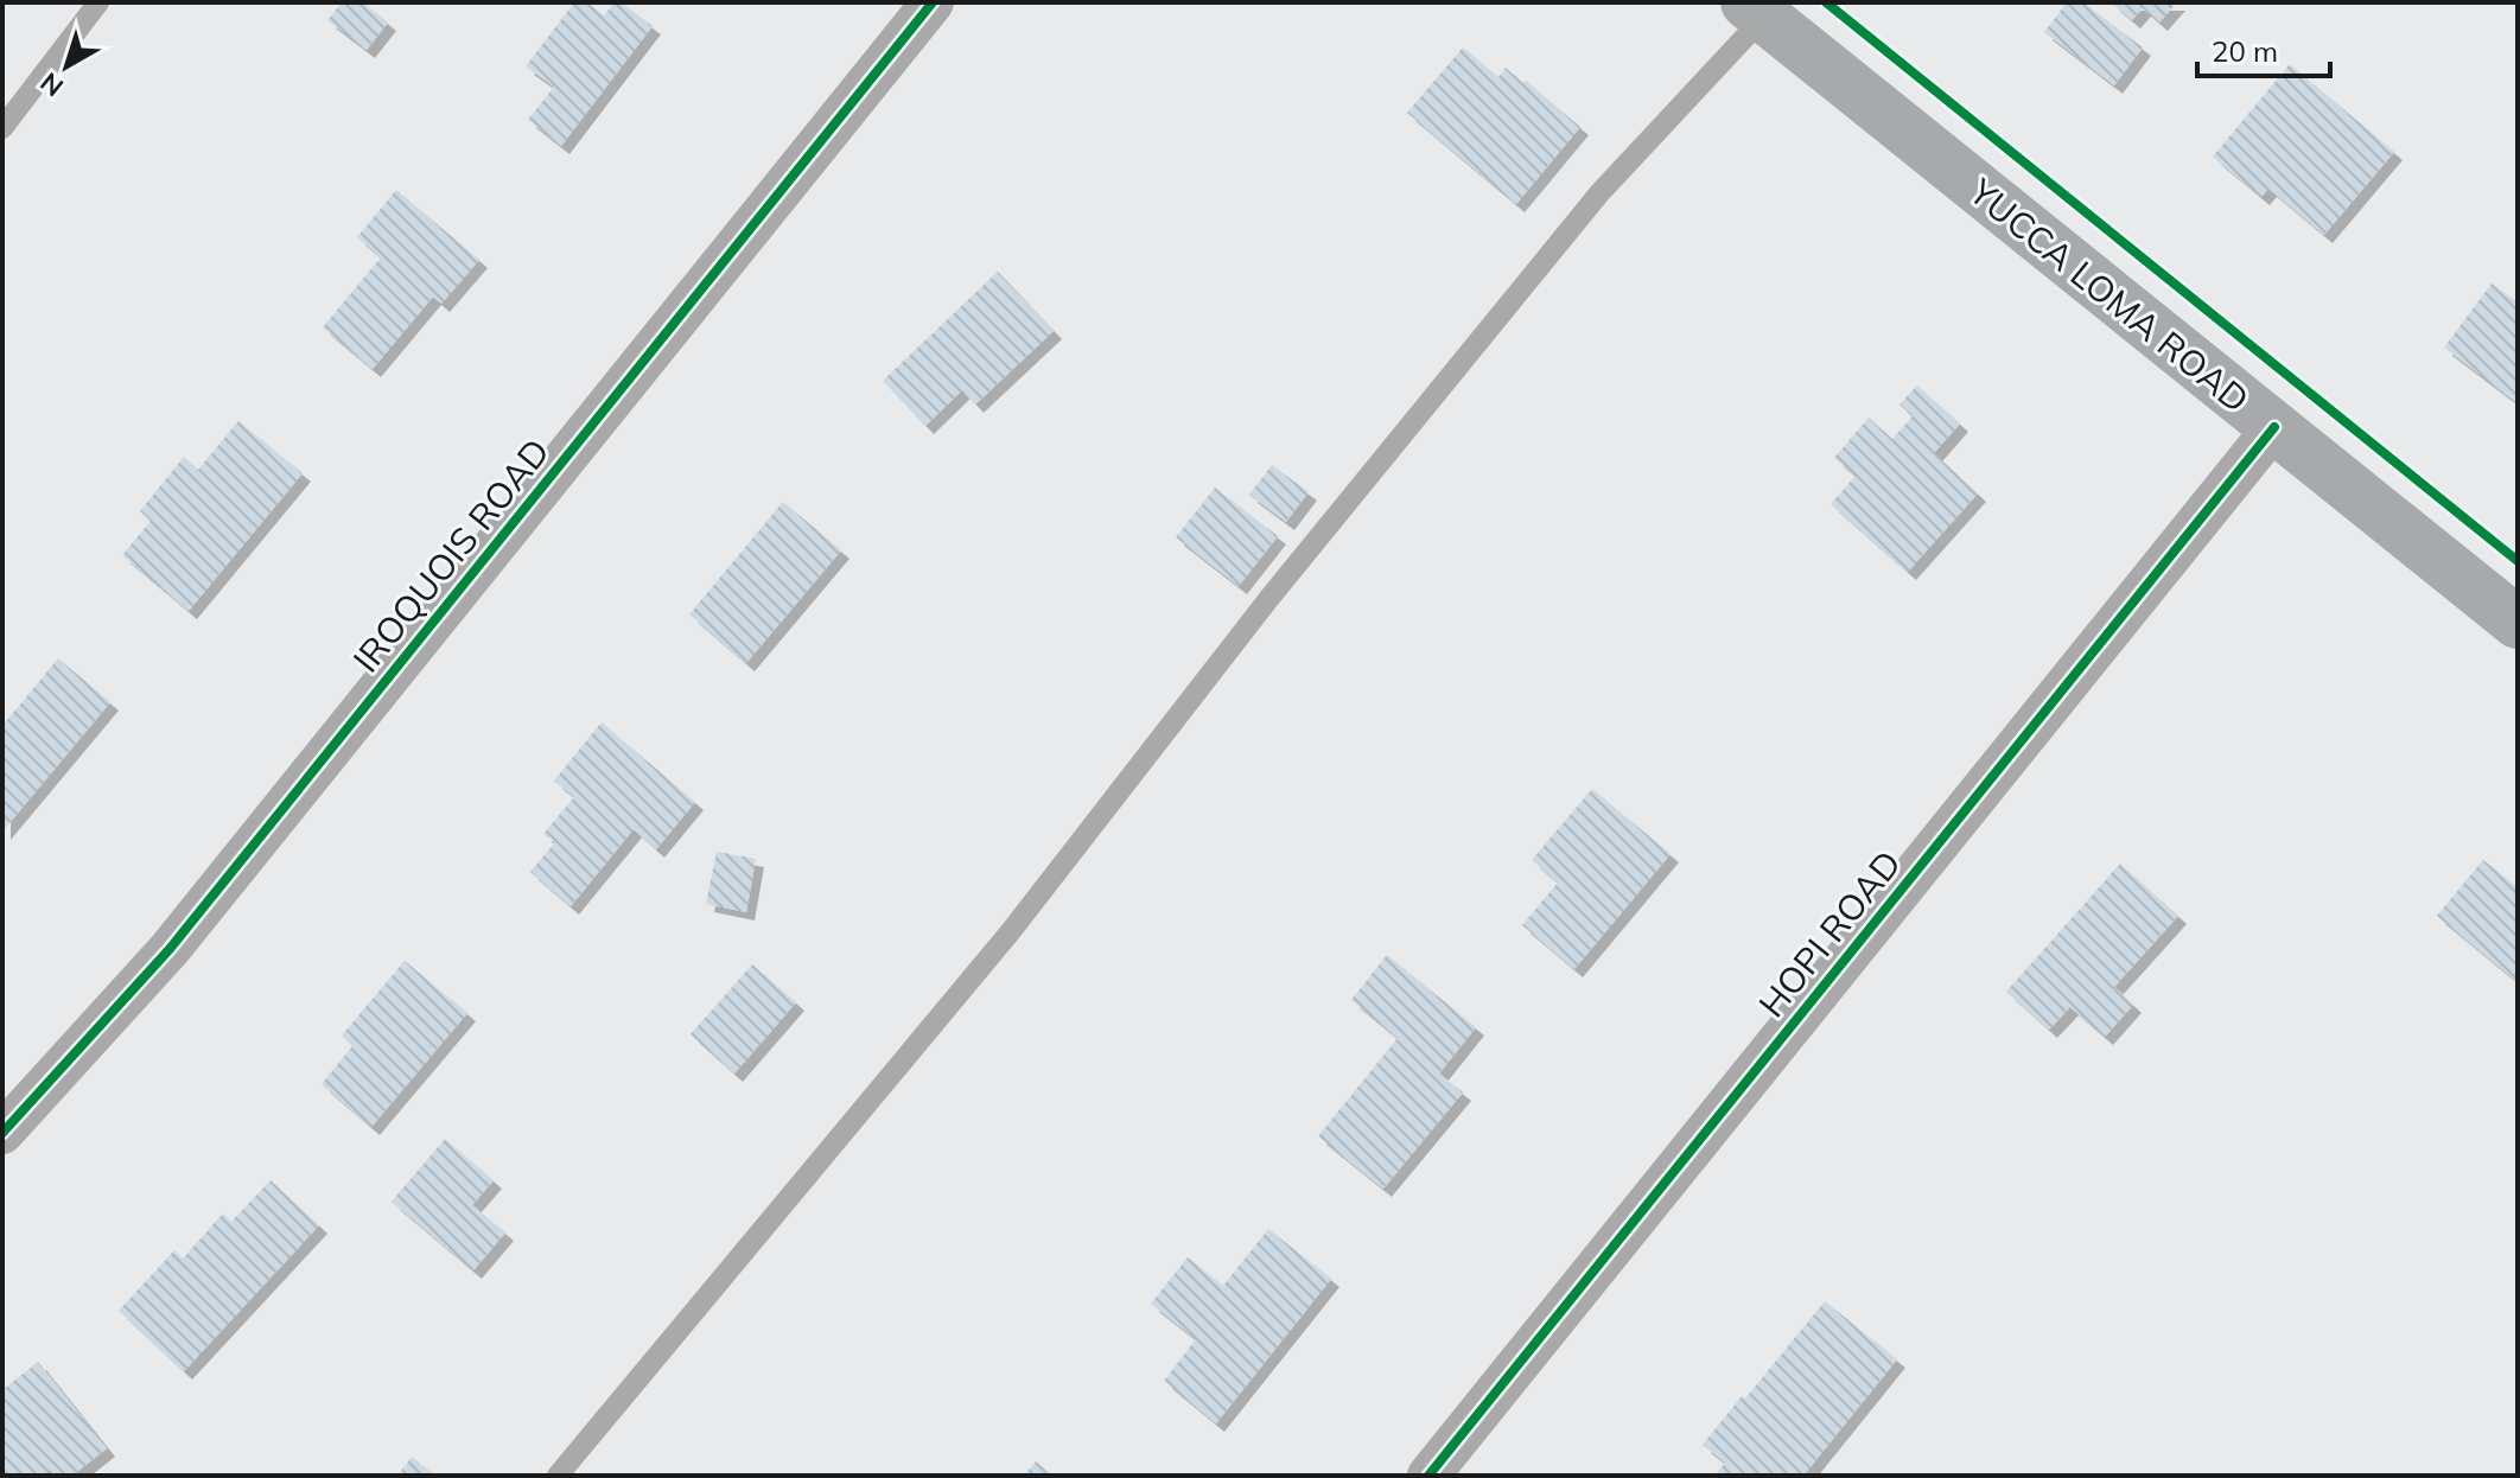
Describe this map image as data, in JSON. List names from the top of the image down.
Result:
{
  "streets": {
    "main road": ["YUCCA LOMA ROAD"],
    "street": ["IROQUOIS ROAD", "HOPI ROAD"]
  },
  "crossings": [
    ["YUCCA LOMA ROAD", "HOPI ROAD"]
  ],
  "scale_bar": "20 m",
  "north": "bottom left"
}
